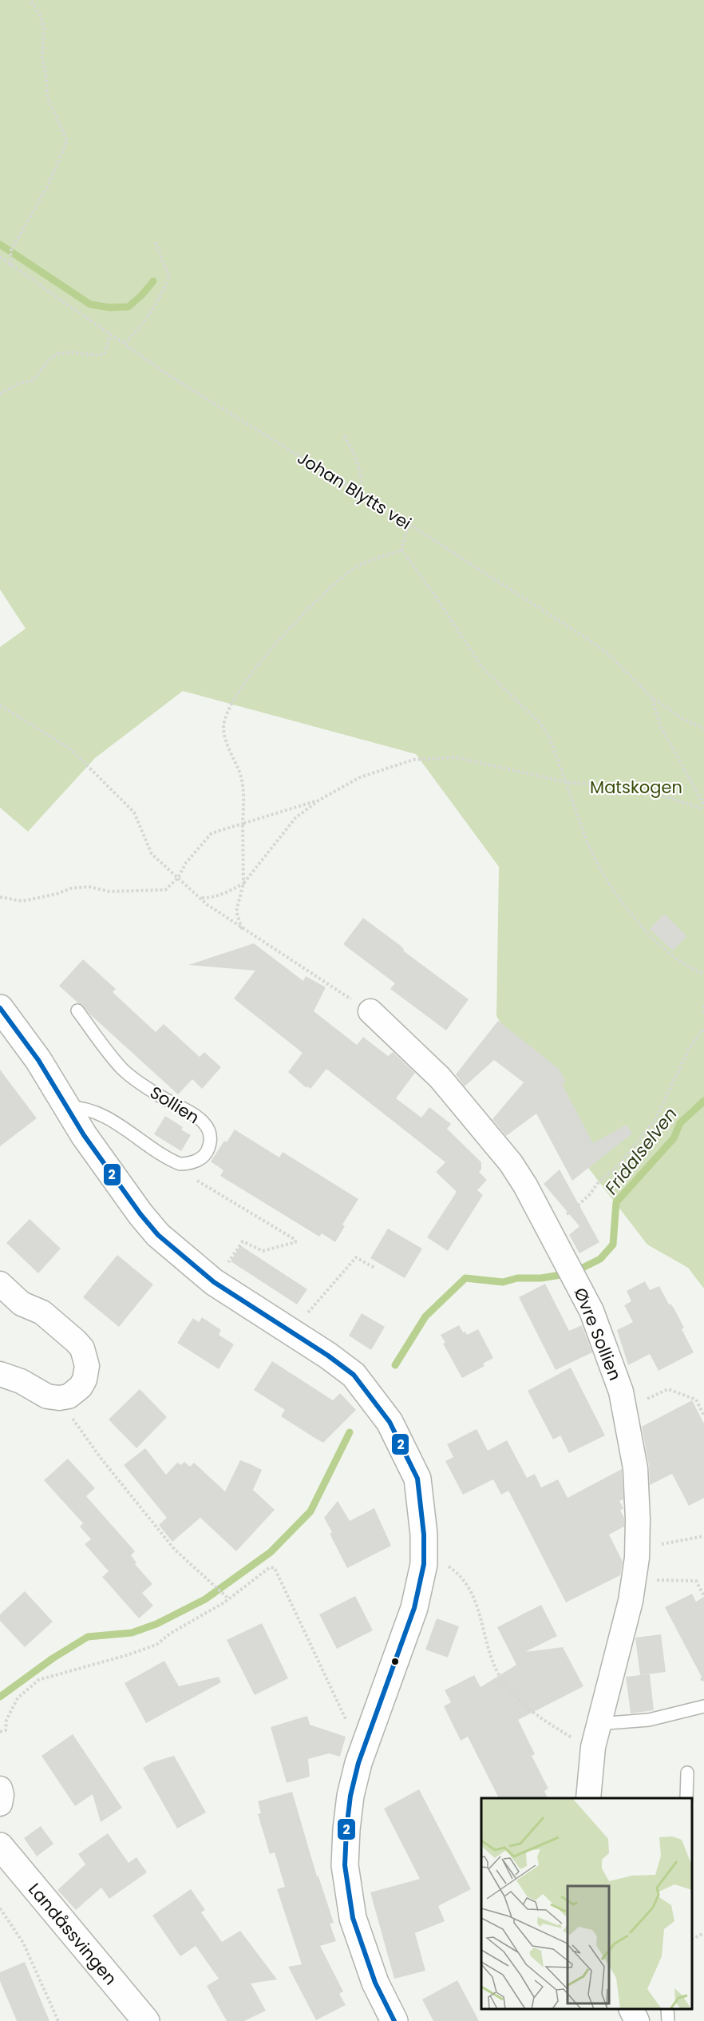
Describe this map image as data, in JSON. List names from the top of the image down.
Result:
{
  "streets": {
    "street": ["Øvre Sollien", "Landåssvingen"],
    "lane": ["Sollien"],
    "path": ["Johan Blytts vei"]
  },
  "water": ["Fridalselven"],
  "parks": ["Matskogen"],
  "lines": ["transit line 2"]
}
